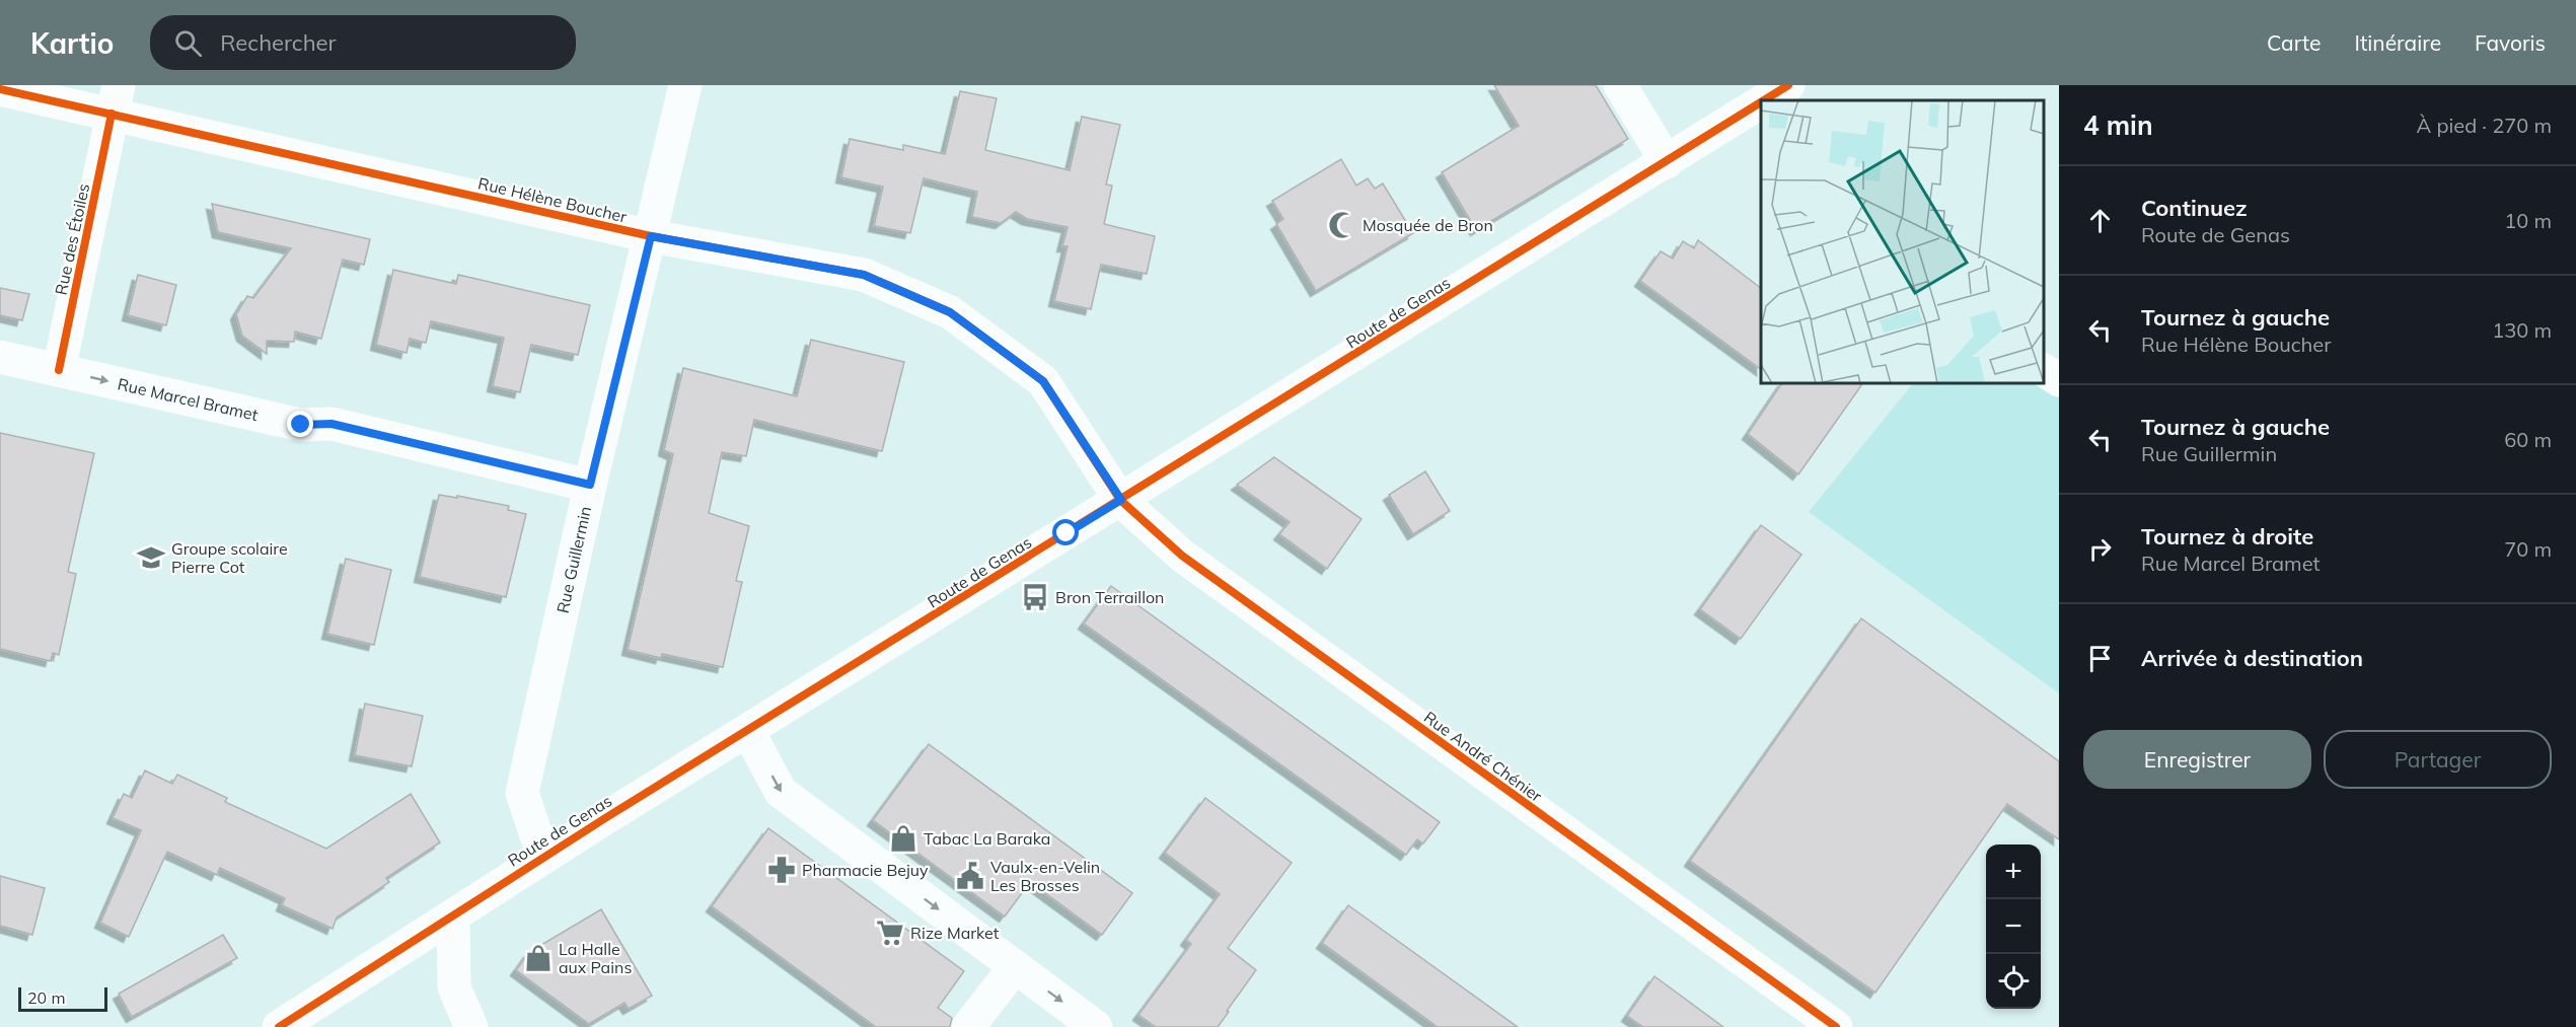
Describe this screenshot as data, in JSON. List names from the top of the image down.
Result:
{
  "streets": {
    "street": [
      "Rue Hélène Boucher",
      "Rue des Étoiles",
      "Route de Genas",
      "Rue Marcel Bramet",
      "Rue Guillermin",
      "Rue André Chénier"
    ]
  },
  "crossings": [
    ["Rue Hélène Boucher", "Rue des Étoiles"],
    ["Rue Hélène Boucher", "Route de Genas"],
    ["Rue Hélène Boucher", "Rue Guillermin"],
    ["Rue Hélène Boucher", "Rue André Chénier"],
    ["Rue des Étoiles", "Rue Marcel Bramet"],
    ["Route de Genas", "Rue Guillermin"],
    ["Route de Genas", "Rue André Chénier"],
    ["Rue Marcel Bramet", "Rue Guillermin"]
  ],
  "one_way": ["Rue Marcel Bramet"],
  "places": {
    "mosque": ["Mosquée de Bron"],
    "school or university": ["Groupe scolaire Pierre Cot"],
    "bus stop": ["Bron Terraillon"],
    "shop": ["Tabac La Baraka", "La Halle aux Pains"],
    "pharmacy": ["Pharmacie Bejuy"],
    "public building": ["Vaulx-en-Velin Les Brosses"],
    "supermarket": ["Rize Market"]
  },
  "scale_bar": "20 m",
  "page": {
    "header": "Kartio",
    "search": "Rechercher",
    "nav": ["Carte", "Itinéraire", "Favoris"],
    "heading": ["4 min", "À pied · 270 m"],
    "list": [
      ["Continuez", "Route de Genas", "10 m"],
      ["Tournez à gauche", "Rue Hélène Boucher", "130 m"],
      ["Tournez à gauche", "Rue Guillermin", "60 m"],
      ["Tournez à droite", "Rue Marcel Bramet", "70 m"],
      "Arrivée à destination"
    ],
    "buttons": ["Enregistrer", "Partager"],
    "map_buttons": ["+", "−"],
    "scale": "20 m"
  }
}
